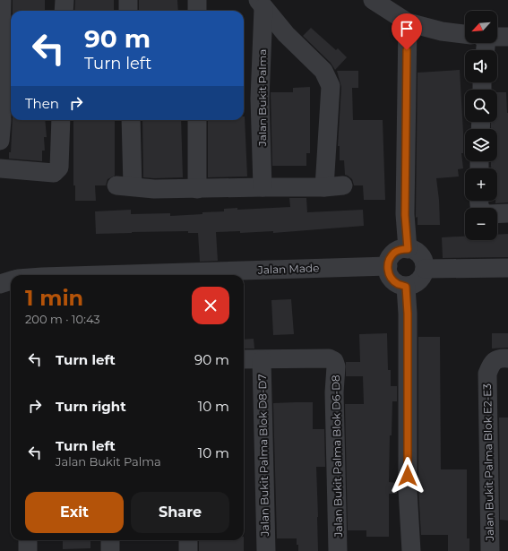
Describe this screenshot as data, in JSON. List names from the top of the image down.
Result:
{
  "streets": {
    "street": [
      "Jalan Bukit Palma",
      "Jalan Made",
      "Jalan Bukit Palma Blok D8-D7",
      "Jalan Bukit Palma Blok D6-D8",
      "Jalan Bukit Palma Blok E2-E3"
    ]
  },
  "crossings": [
    ["Jalan Bukit Palma Blok D8-D7", "Jalan Bukit Palma Blok D6-D8"]
  ],
  "north": "bottom left",
  "page": {
    "map_buttons": ["+", "−"],
    "turn": ["90 m", "Turn left"],
    "then": "Then",
    "heading": ["1 min", "200 m · 10:43"],
    "list": [
      {
        "name": "Turn left",
        "value": "90 m"
      },
      {
        "name": "Turn right",
        "value": "10 m"
      },
      {
        "name": "Turn left",
        "note": "Jalan Bukit Palma",
        "value": "10 m"
      }
    ],
    "buttons": ["Exit", "Share"]
  }
}
